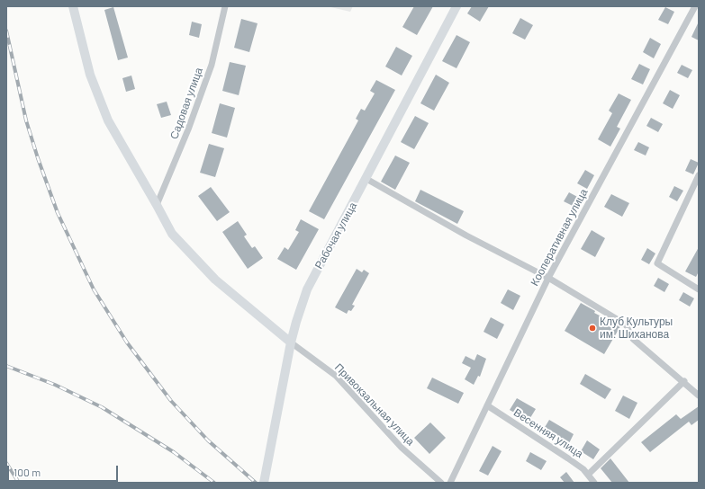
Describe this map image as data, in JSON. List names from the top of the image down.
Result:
{
  "streets": {
    "street": [
      "Садовая улица",
      "Рабочая улица",
      "Кооперативная улица",
      "Привокзальная улица",
      "Весенняя улица"
    ]
  },
  "crossings": [
    ["Рабочая улица", "Привокзальная улица"],
    ["Кооперативная улица", "Весенняя улица"]
  ],
  "places": ["Клуб Культуры им. Шиханова"],
  "scale_bar": "100 m"
}
